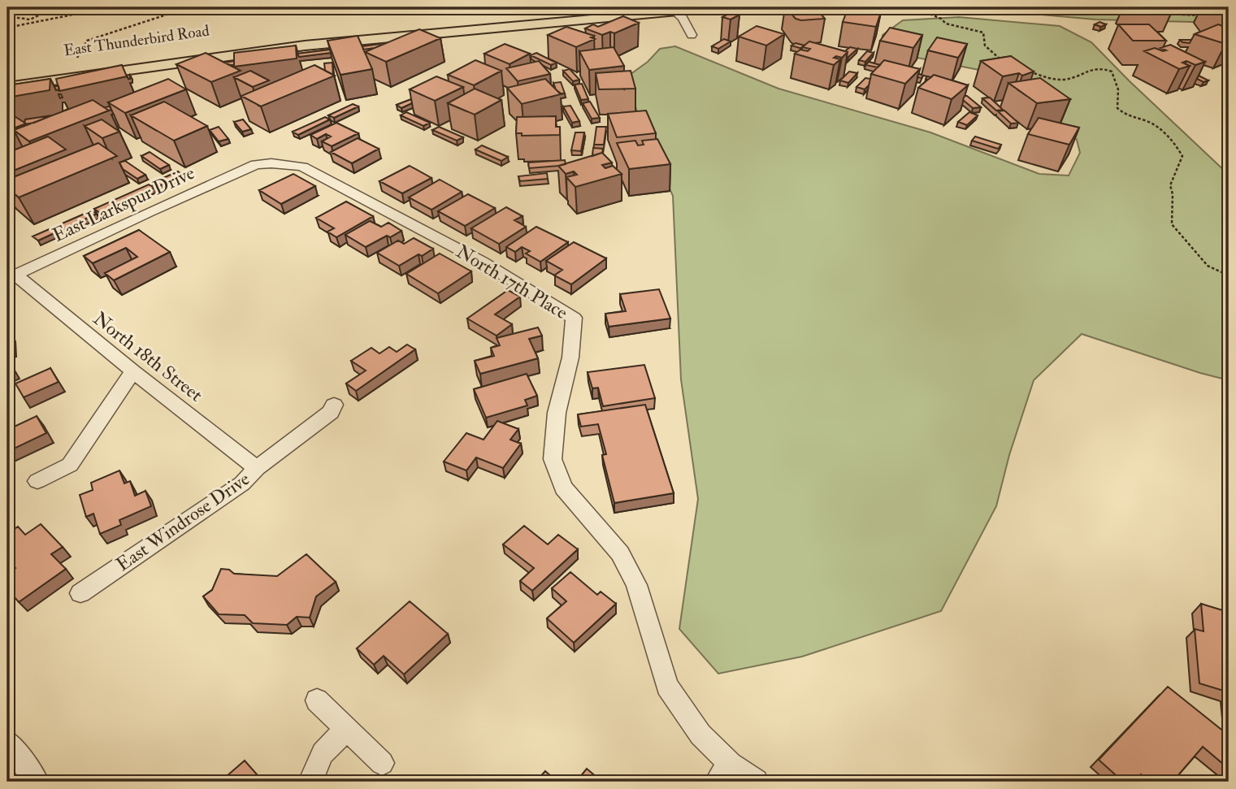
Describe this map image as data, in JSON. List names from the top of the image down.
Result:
{
  "streets": {
    "main road": ["East Thunderbird Road"],
    "street": [
      "East Larkspur Drive",
      "North 17th Place",
      "North 18th Street",
      "East Windrose Drive"
    ]
  },
  "crossings": [
    ["East Larkspur Drive", "North 17th Place"],
    ["East Larkspur Drive", "North 18th Street"],
    ["North 18th Street", "East Windrose Drive"]
  ]
}
